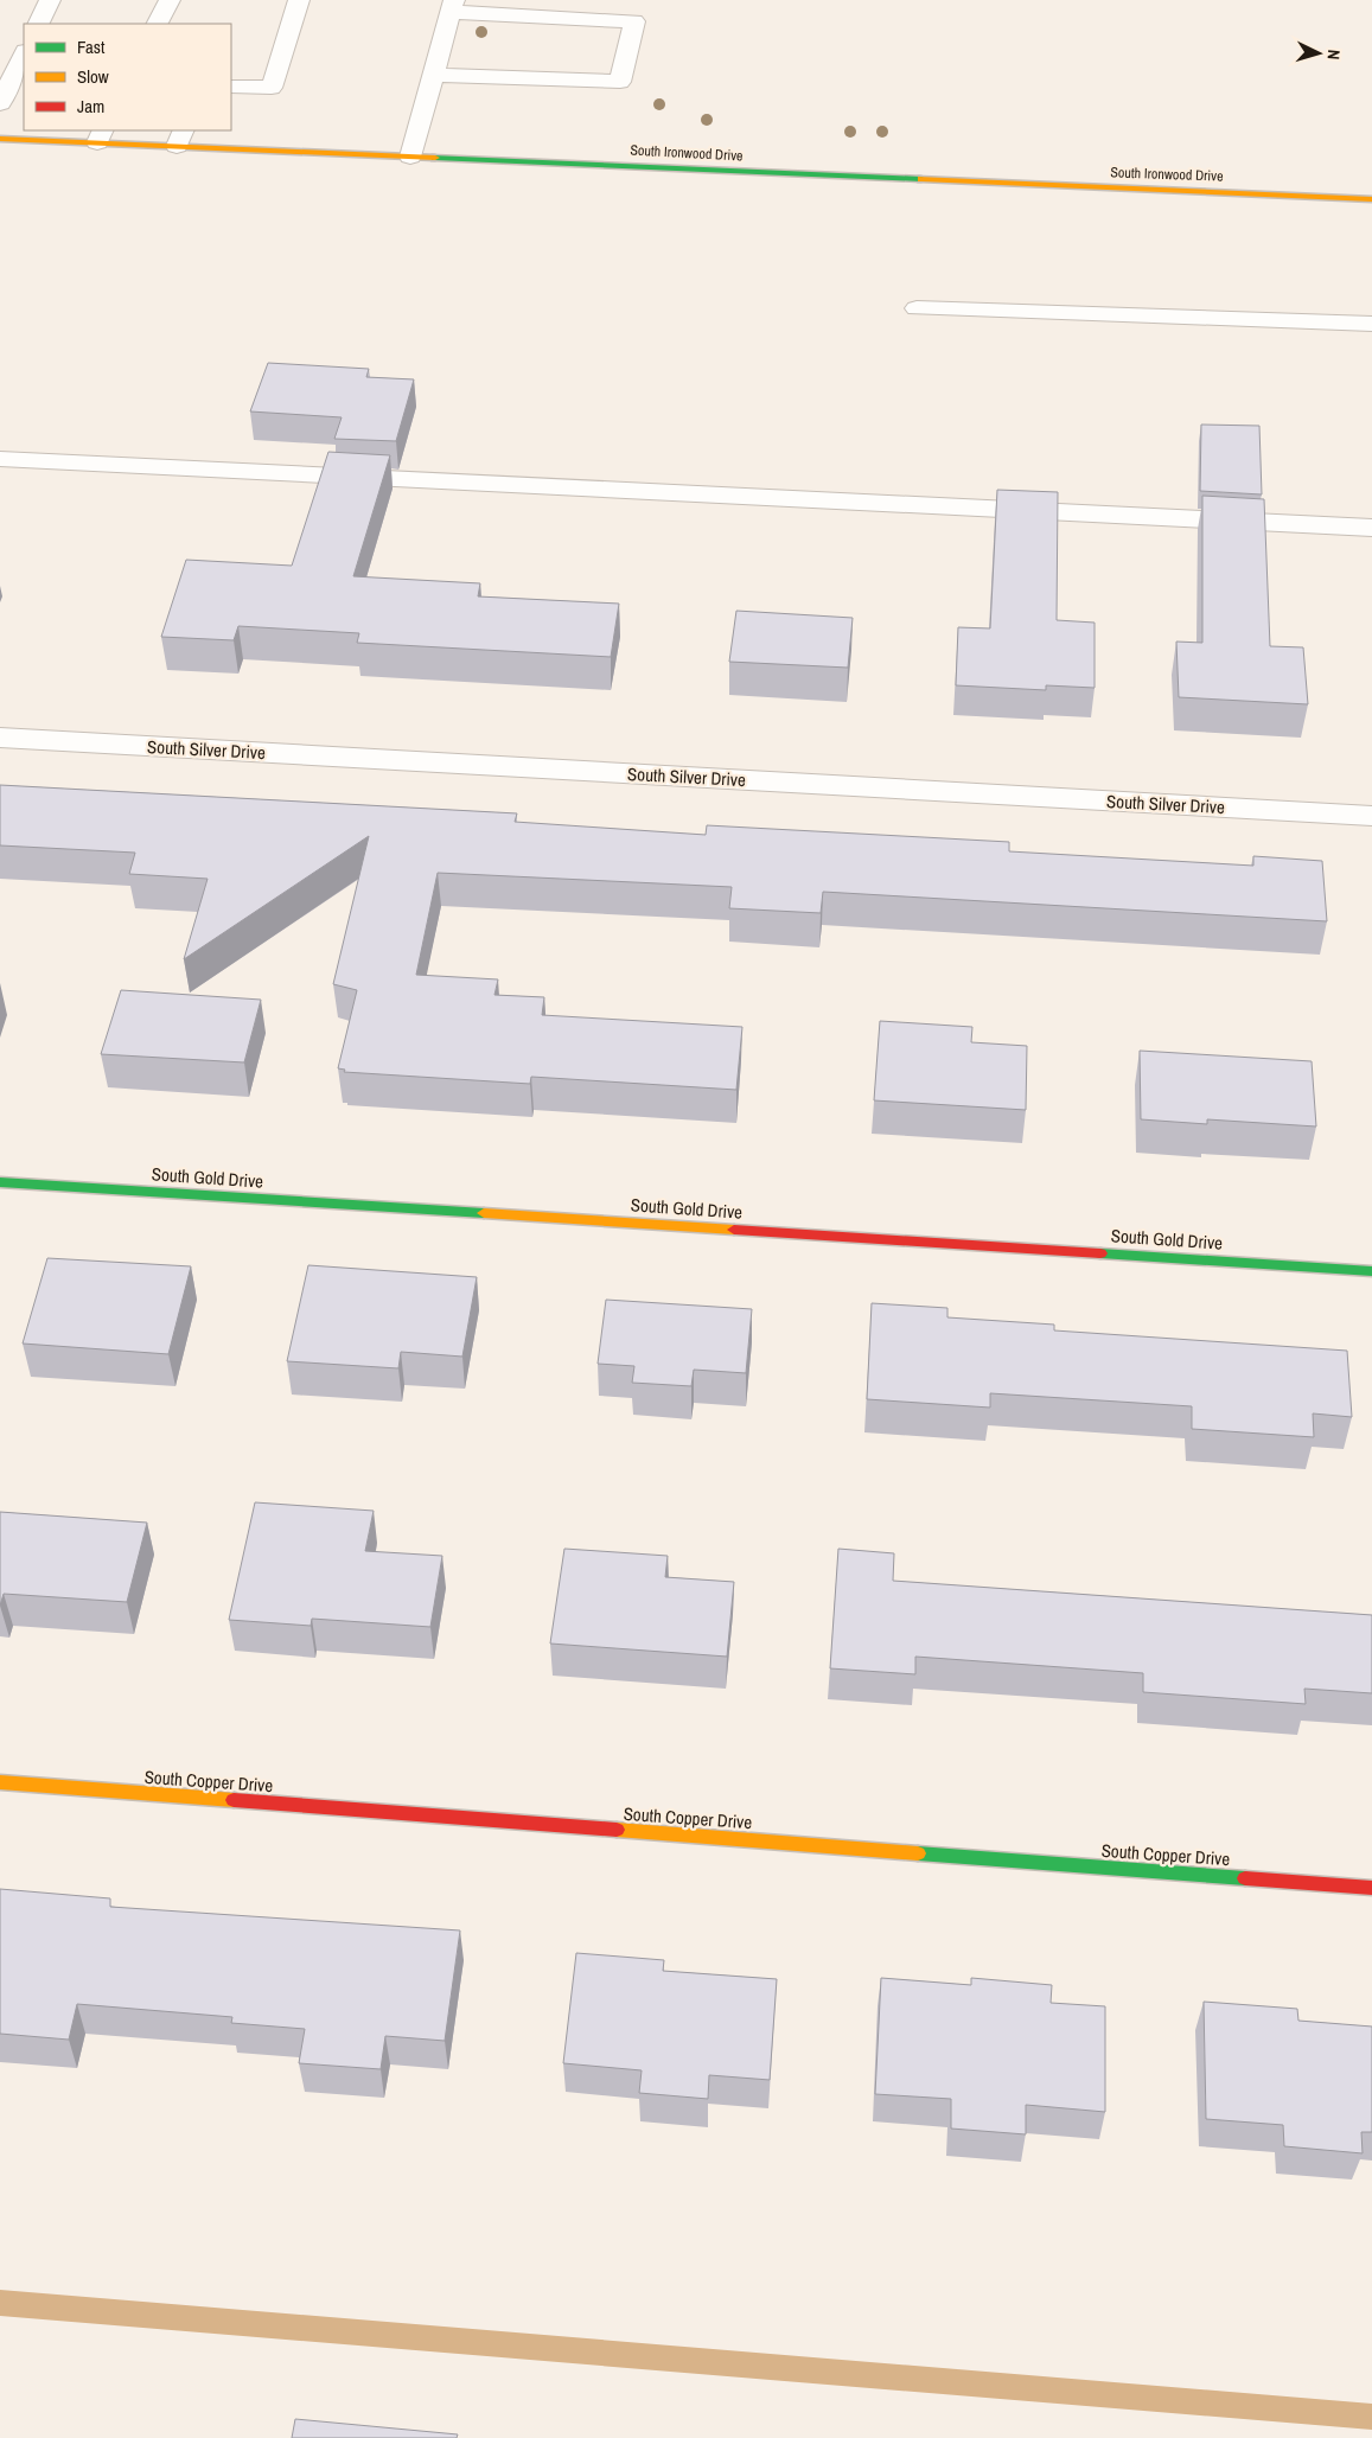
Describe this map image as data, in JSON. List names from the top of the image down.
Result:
{
  "streets": {
    "street": [
      "South Ironwood Drive",
      "South Silver Drive",
      "South Gold Drive",
      "South Copper Drive"
    ]
  },
  "legend": ["Fast", "Slow", "Jam"],
  "north": "right"
}
